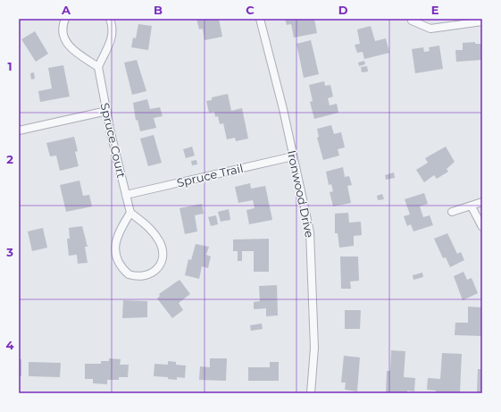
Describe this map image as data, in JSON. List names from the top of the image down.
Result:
{
  "streets": {
    "street": ["Spruce Court", "Spruce Trail", "Ironwood Drive"]
  },
  "crossings": [
    ["Spruce Court", "Spruce Trail"],
    ["Spruce Trail", "Ironwood Drive"]
  ],
  "grid": {
    "columns": [
      "A",
      "B",
      "C",
      "D",
      "E"
    ],
    "rows": [
      "1",
      "2",
      "3",
      "4"
    ]
  }
}
